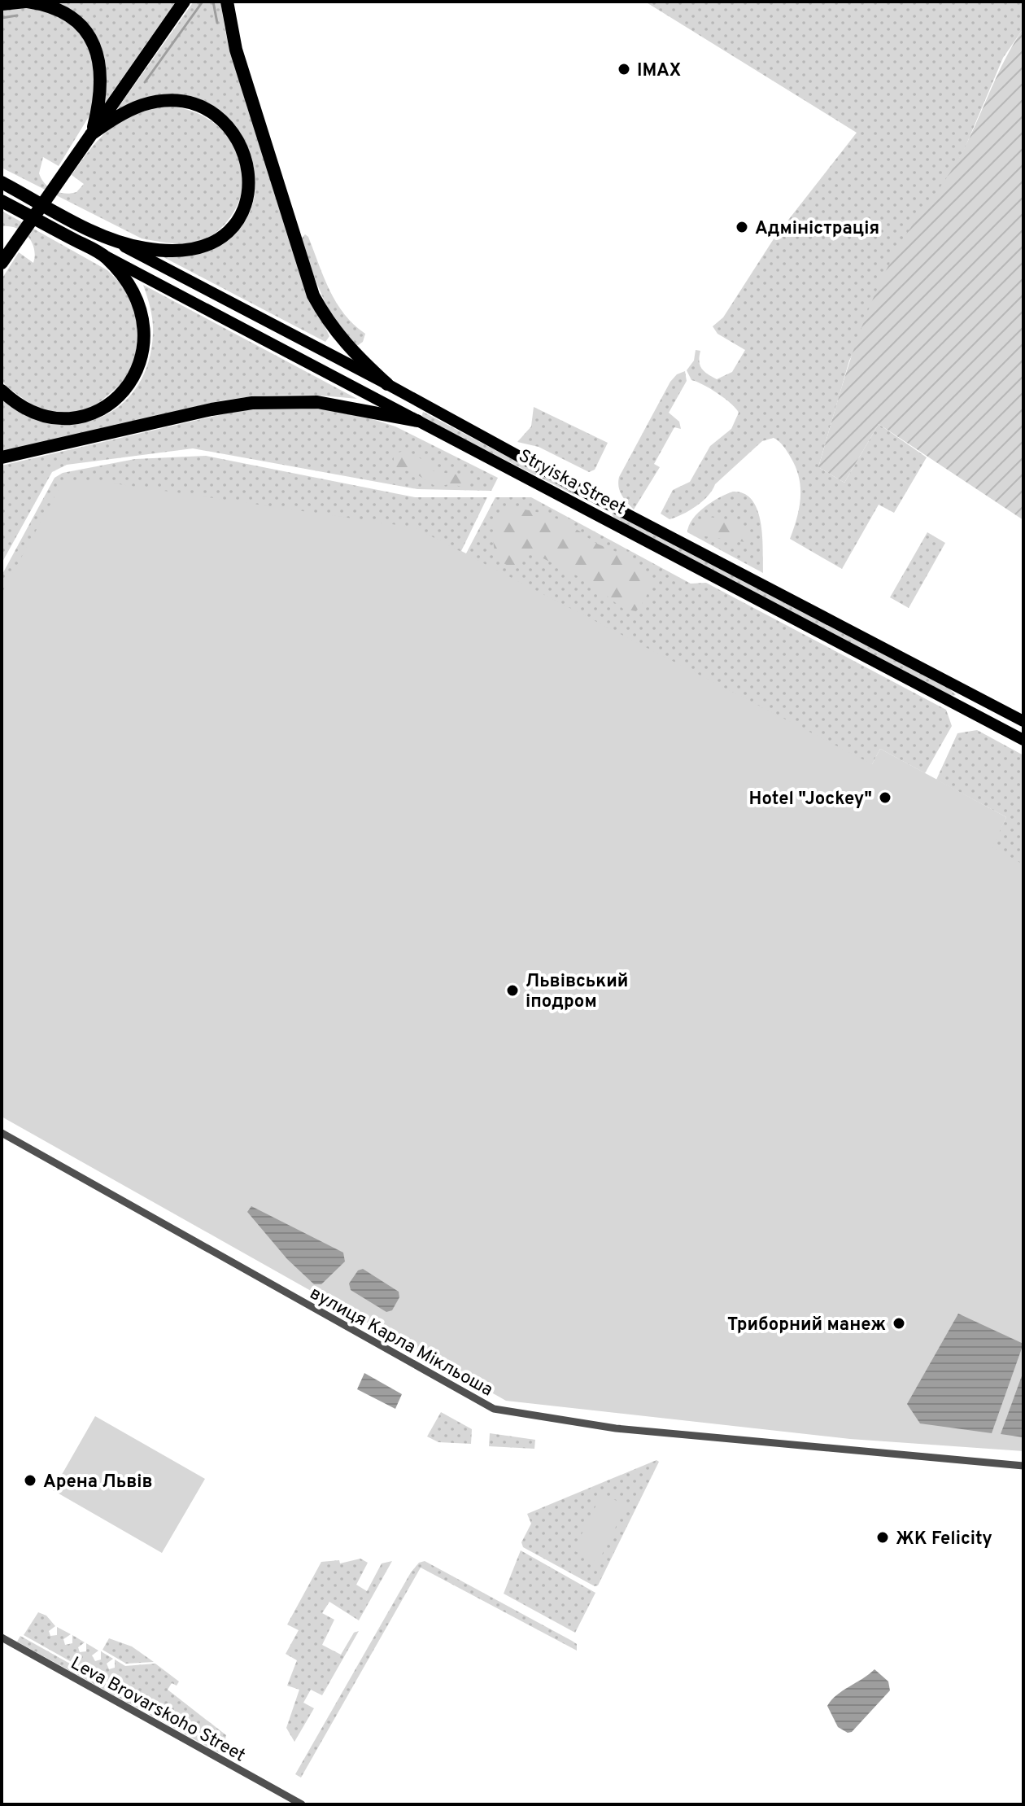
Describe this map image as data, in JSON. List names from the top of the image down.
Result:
{
  "streets": {
    "main road": ["Stryiska Street"],
    "street": ["вулиця Карла Мікльоша", "Leva Brovarskoho Street"]
  },
  "places": [
    "IMAX",
    "Адміністрація",
    "Hotel \"Jockey\"",
    "Львівський іподром",
    "Триборний манеж",
    "Арена Львів",
    "ЖК Felicity"
  ]
}
